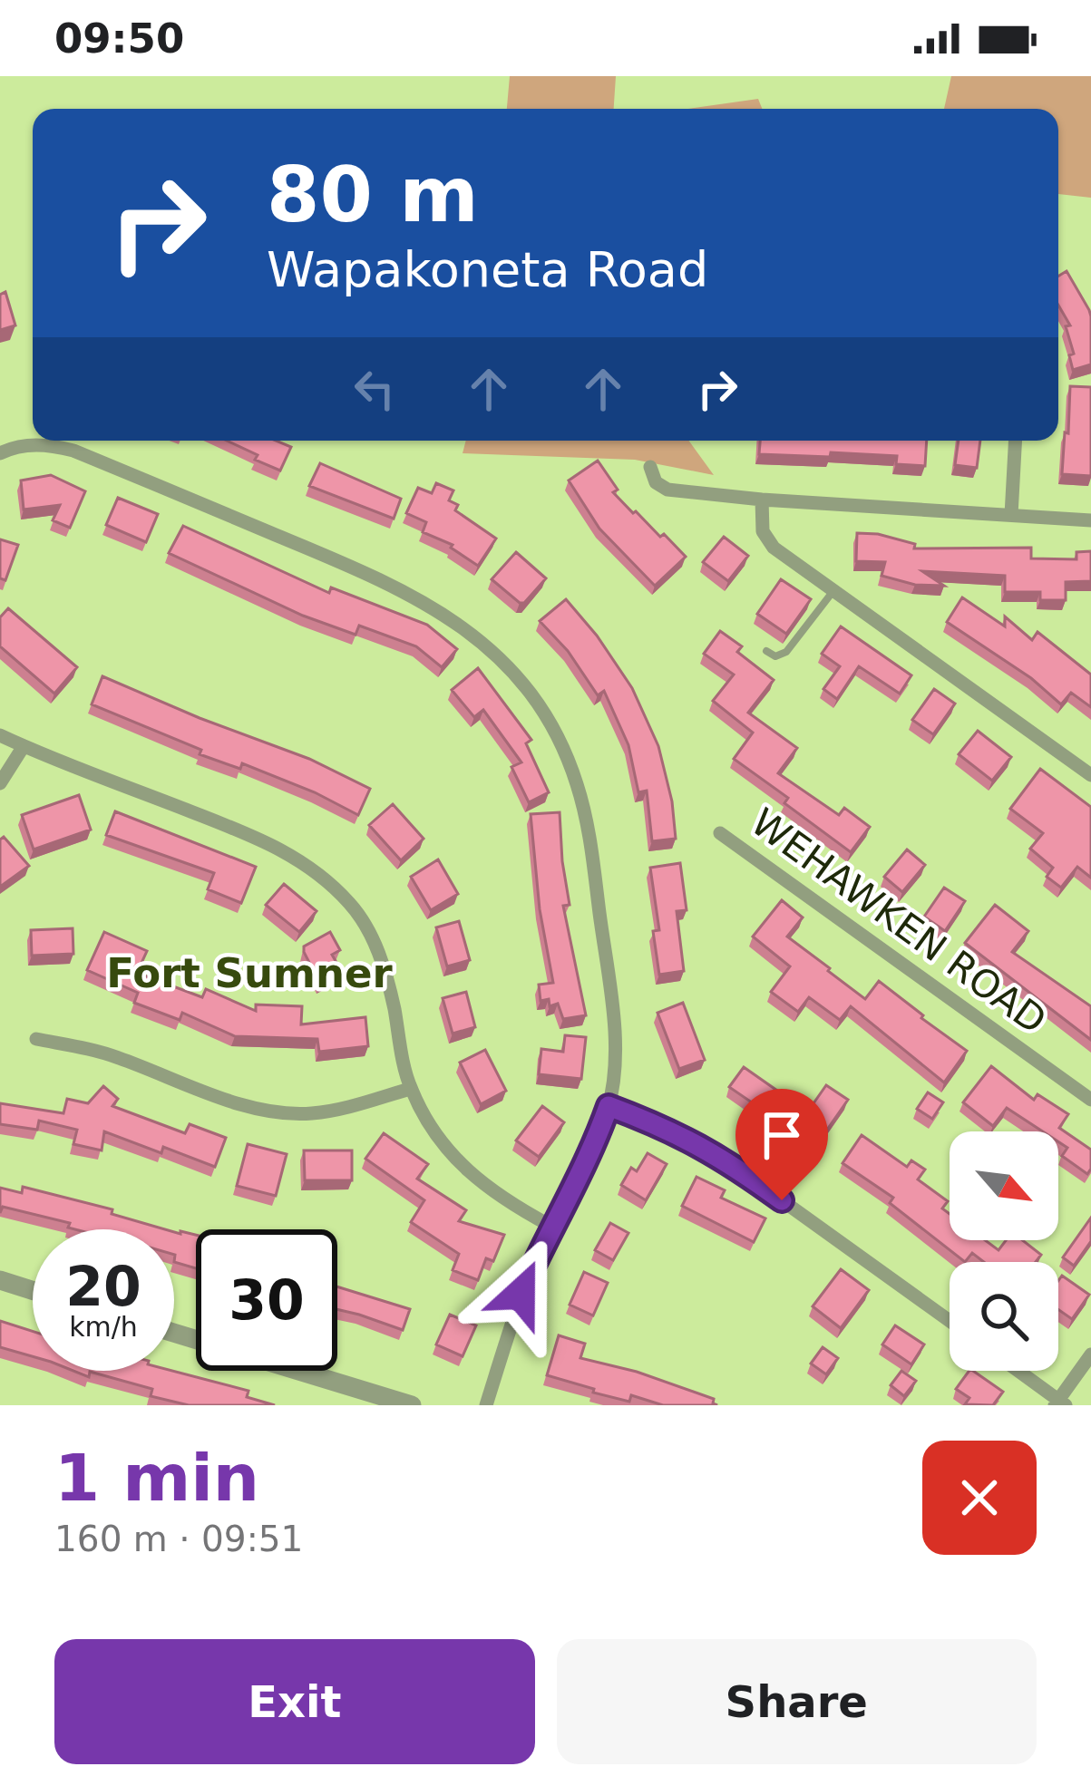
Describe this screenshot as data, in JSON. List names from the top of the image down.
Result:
{
  "streets": {
    "street": ["WEHAWKEN ROAD"]
  },
  "districts": ["Fort Sumner"],
  "north": "bottom right",
  "page": {
    "status": "09:50",
    "turn": ["80 m", "Wapakoneta Road"],
    "speed": "20 km/h",
    "limit": "30",
    "heading": ["1 min", "160 m · 09:51"],
    "buttons": ["Exit", "Share"]
  }
}
